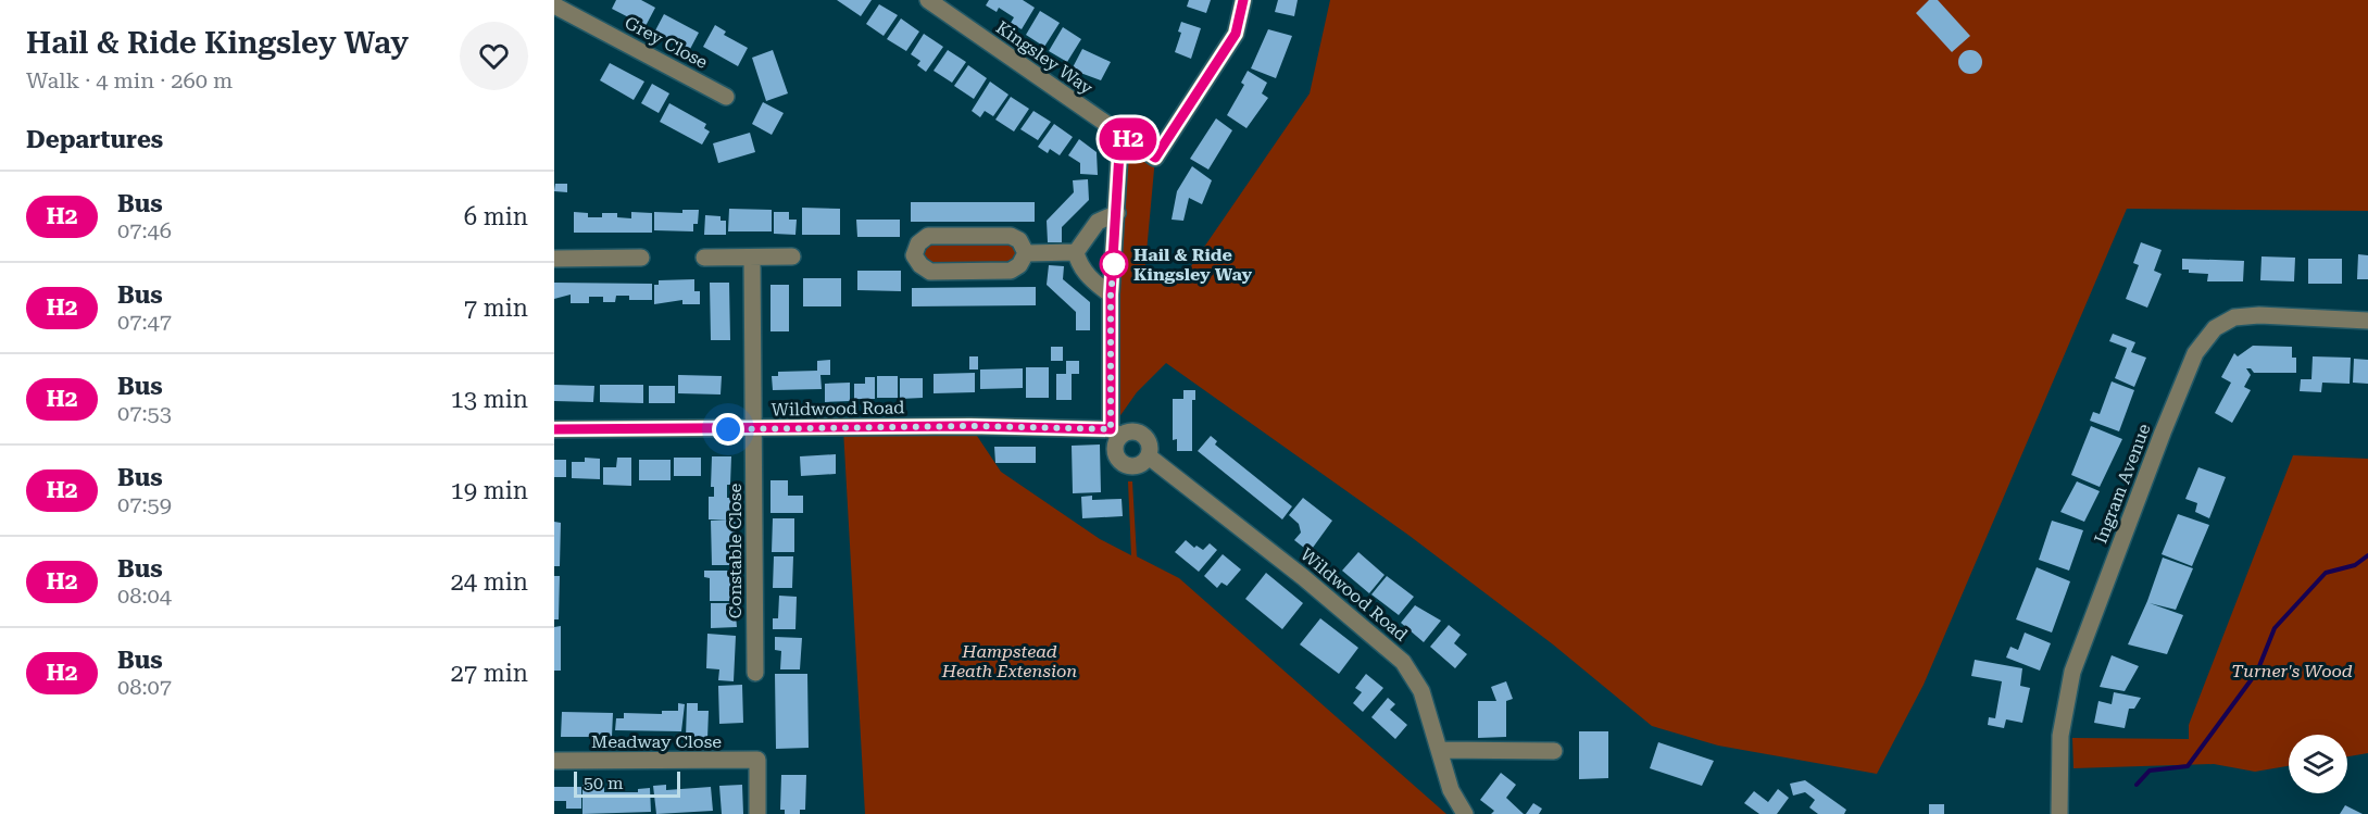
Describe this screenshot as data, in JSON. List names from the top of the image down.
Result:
{
  "streets": {
    "street": [
      "Grey Close",
      "Kingsley Way",
      "Wildwood Road",
      "Ingram Avenue",
      "Constable Close",
      "Meadway Close"
    ]
  },
  "crossings": [
    ["Wildwood Road", "Constable Close"]
  ],
  "parks": ["Hampstead Heath Extension", "Turner's Wood"],
  "places": ["Hail & Ride Kingsley Way"],
  "lines": ["bus line H2"],
  "scale_bar": "50 m",
  "page": {
    "heading": [
      ["Hail & Ride Kingsley Way", "Walk · 4 min · 260 m"],
      "Departures"
    ],
    "on_map": "H2",
    "list": [
      {
        "mark": "H2",
        "name": "Bus",
        "note": "07:46",
        "value": "6 min"
      },
      {
        "mark": "H2",
        "name": "Bus",
        "note": "07:47",
        "value": "7 min"
      },
      {
        "mark": "H2",
        "name": "Bus",
        "note": "07:53",
        "value": "13 min"
      },
      {
        "mark": "H2",
        "name": "Bus",
        "note": "07:59",
        "value": "19 min"
      },
      {
        "mark": "H2",
        "name": "Bus",
        "note": "08:04",
        "value": "24 min"
      },
      {
        "mark": "H2",
        "name": "Bus",
        "note": "08:07",
        "value": "27 min"
      }
    ],
    "scale": "50 m"
  }
}
